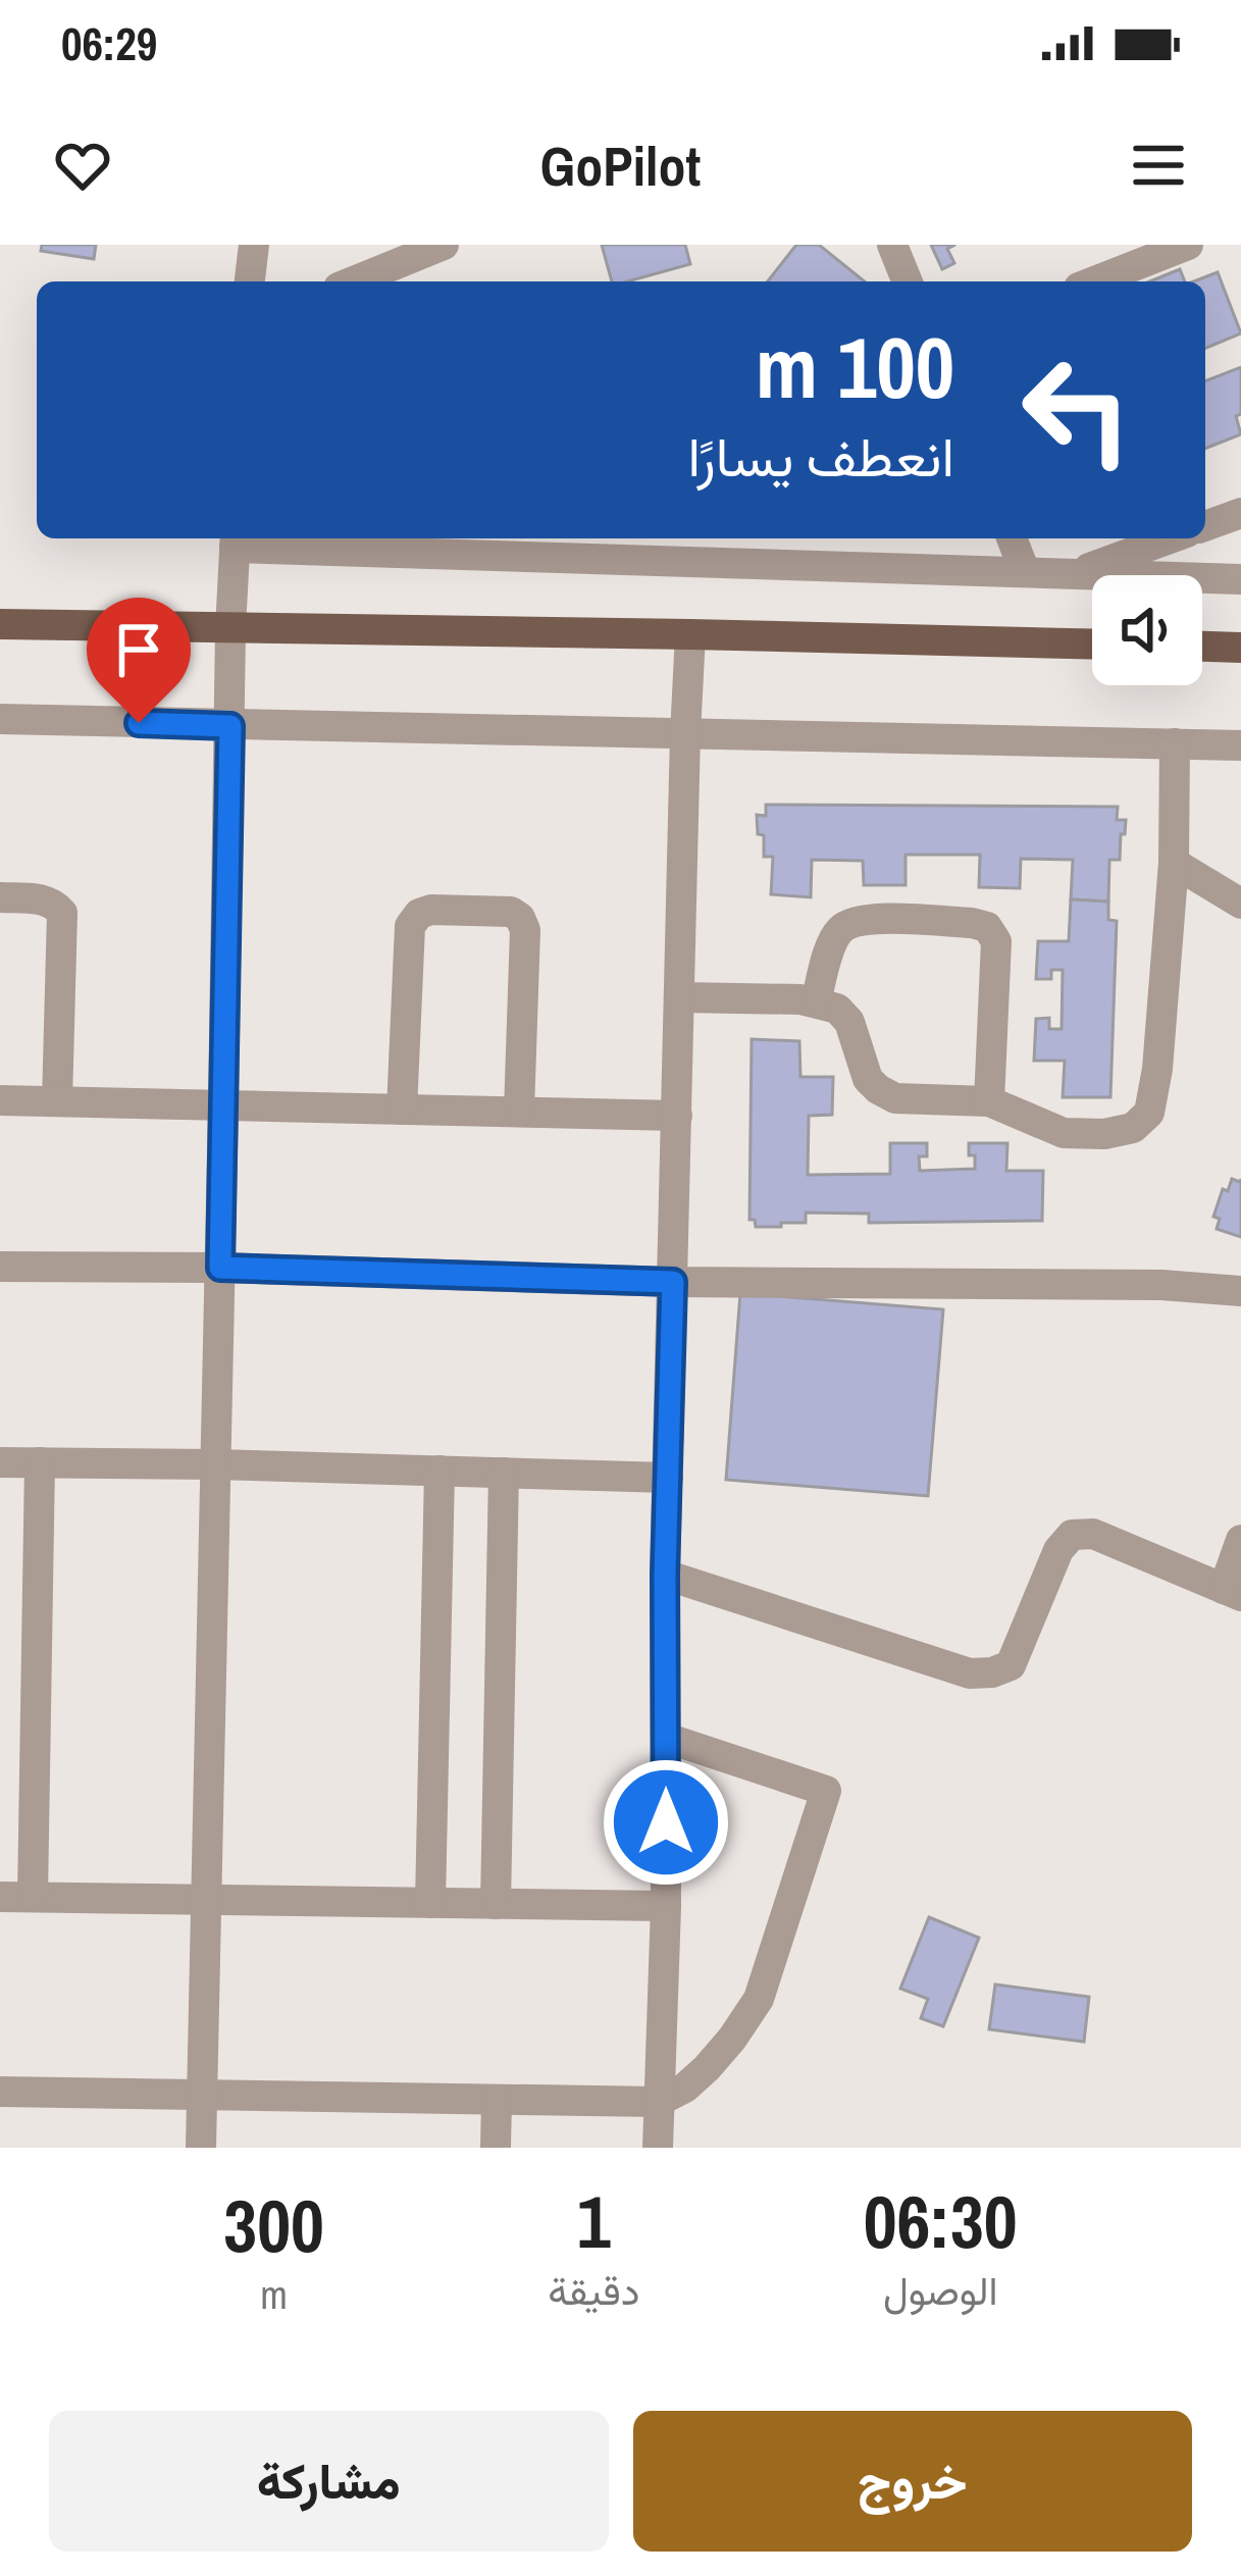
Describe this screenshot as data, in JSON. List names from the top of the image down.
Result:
{
  "page": {
    "status": "06:29",
    "header": "GoPilot",
    "turn": ["100 m", "انعطف يسارًا"],
    "eta": [
      "06:30",
      "الوصول",
      "1",
      "دقيقة",
      "300",
      "m"
    ],
    "buttons": ["خروج", "مشاركة"]
  }
}
